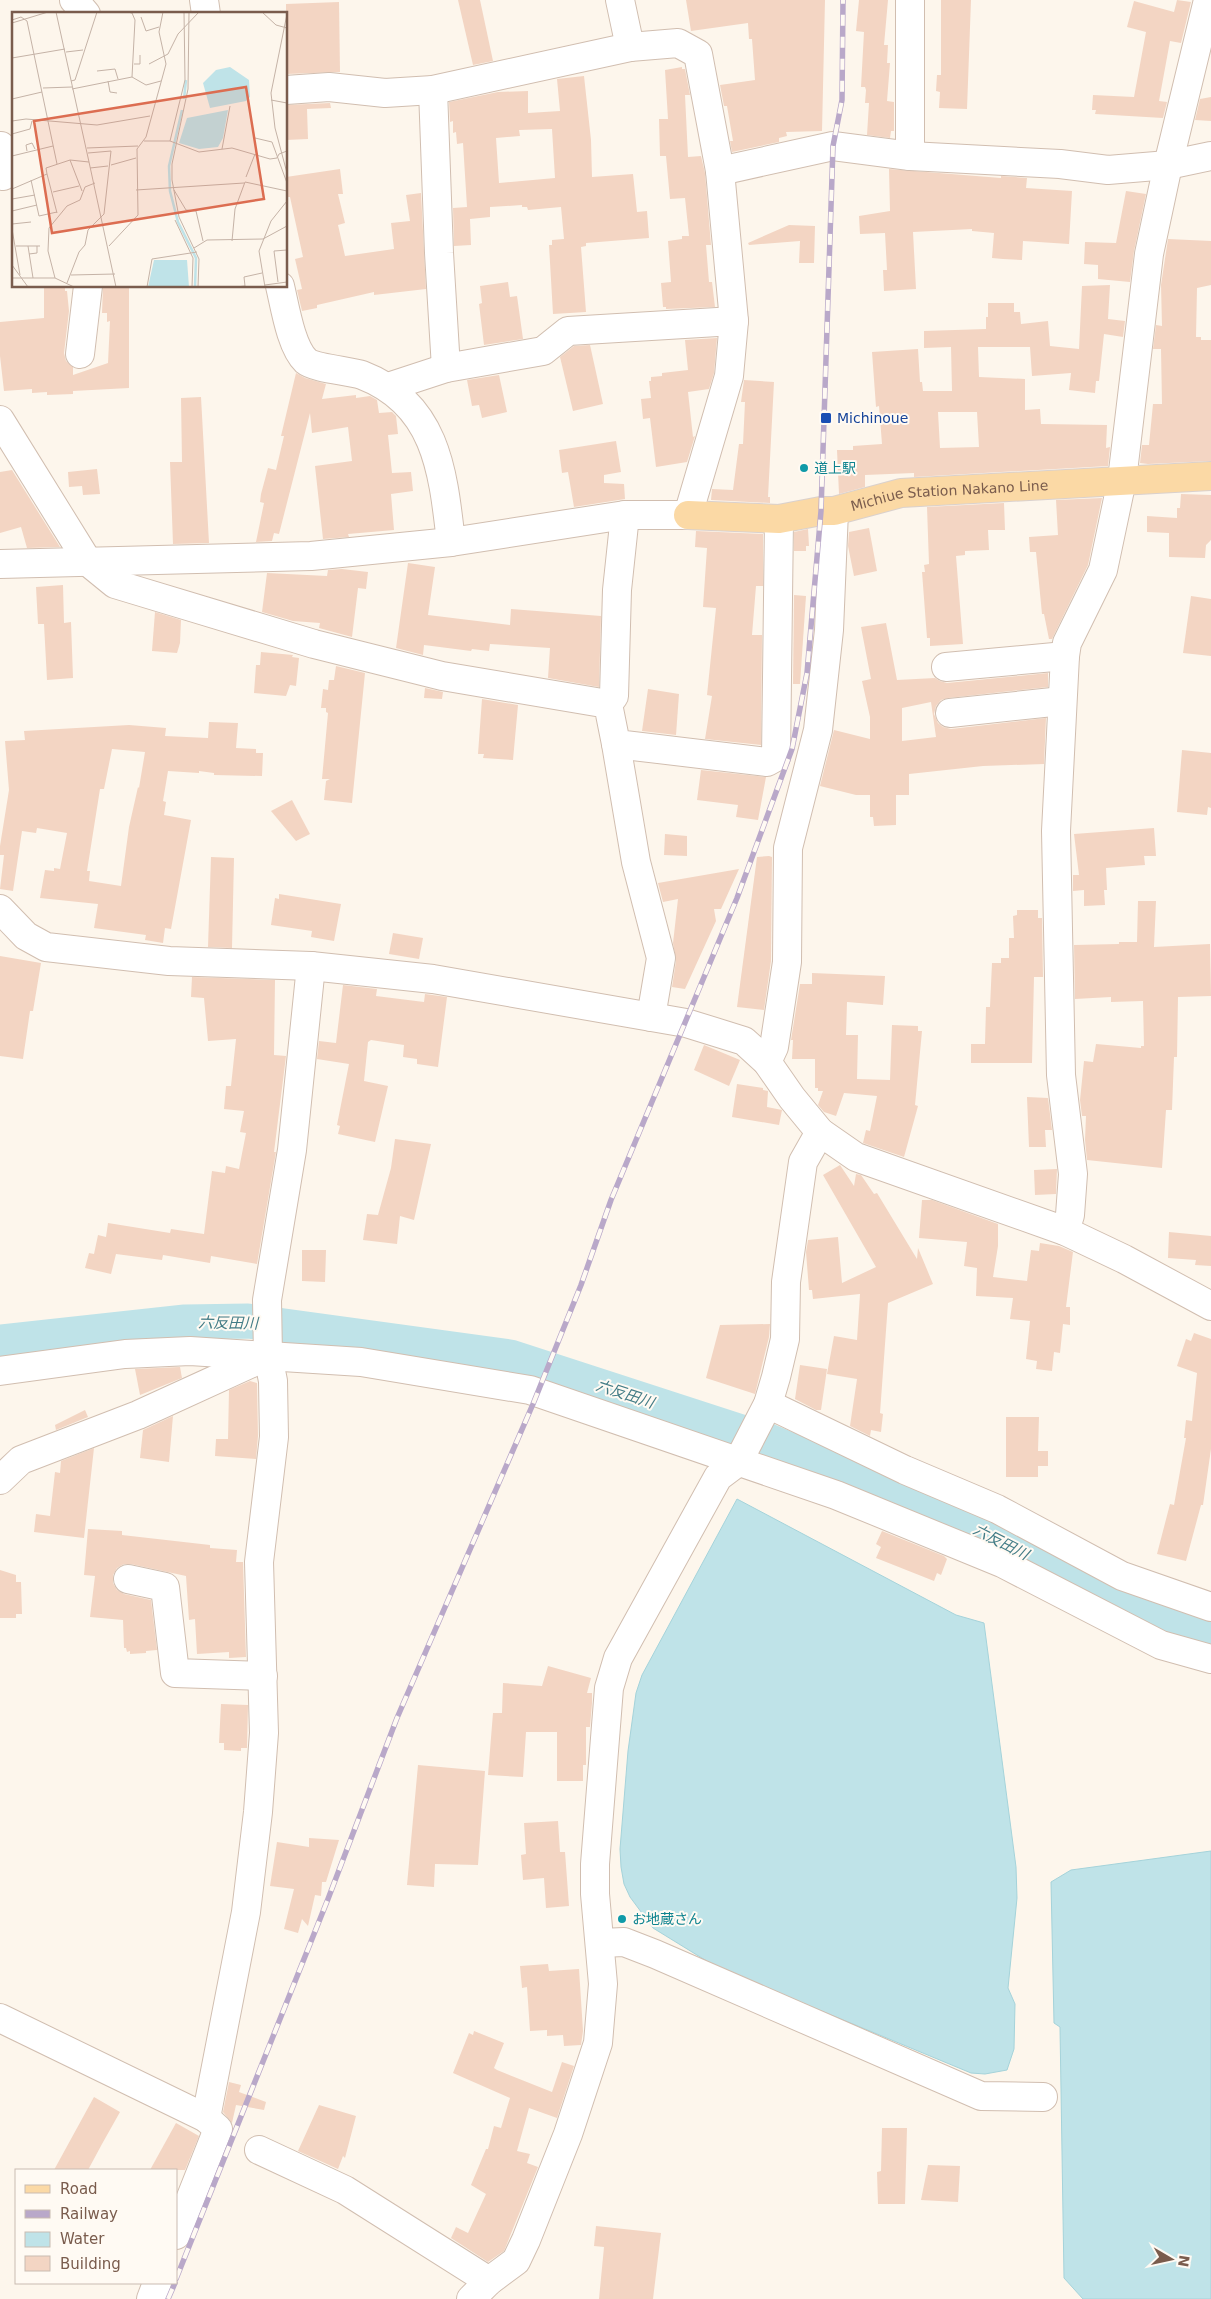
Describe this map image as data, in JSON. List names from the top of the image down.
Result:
{
  "streets": {
    "main road": ["Michiue Station Nakano Line"]
  },
  "water": ["六反田川"],
  "places": {
    "transit": ["Michinoue"],
    "other": ["道上駅", "お地蔵さん"]
  },
  "legend": [
    "Road",
    "Railway",
    "Water",
    "Building"
  ],
  "north": "right"
}
